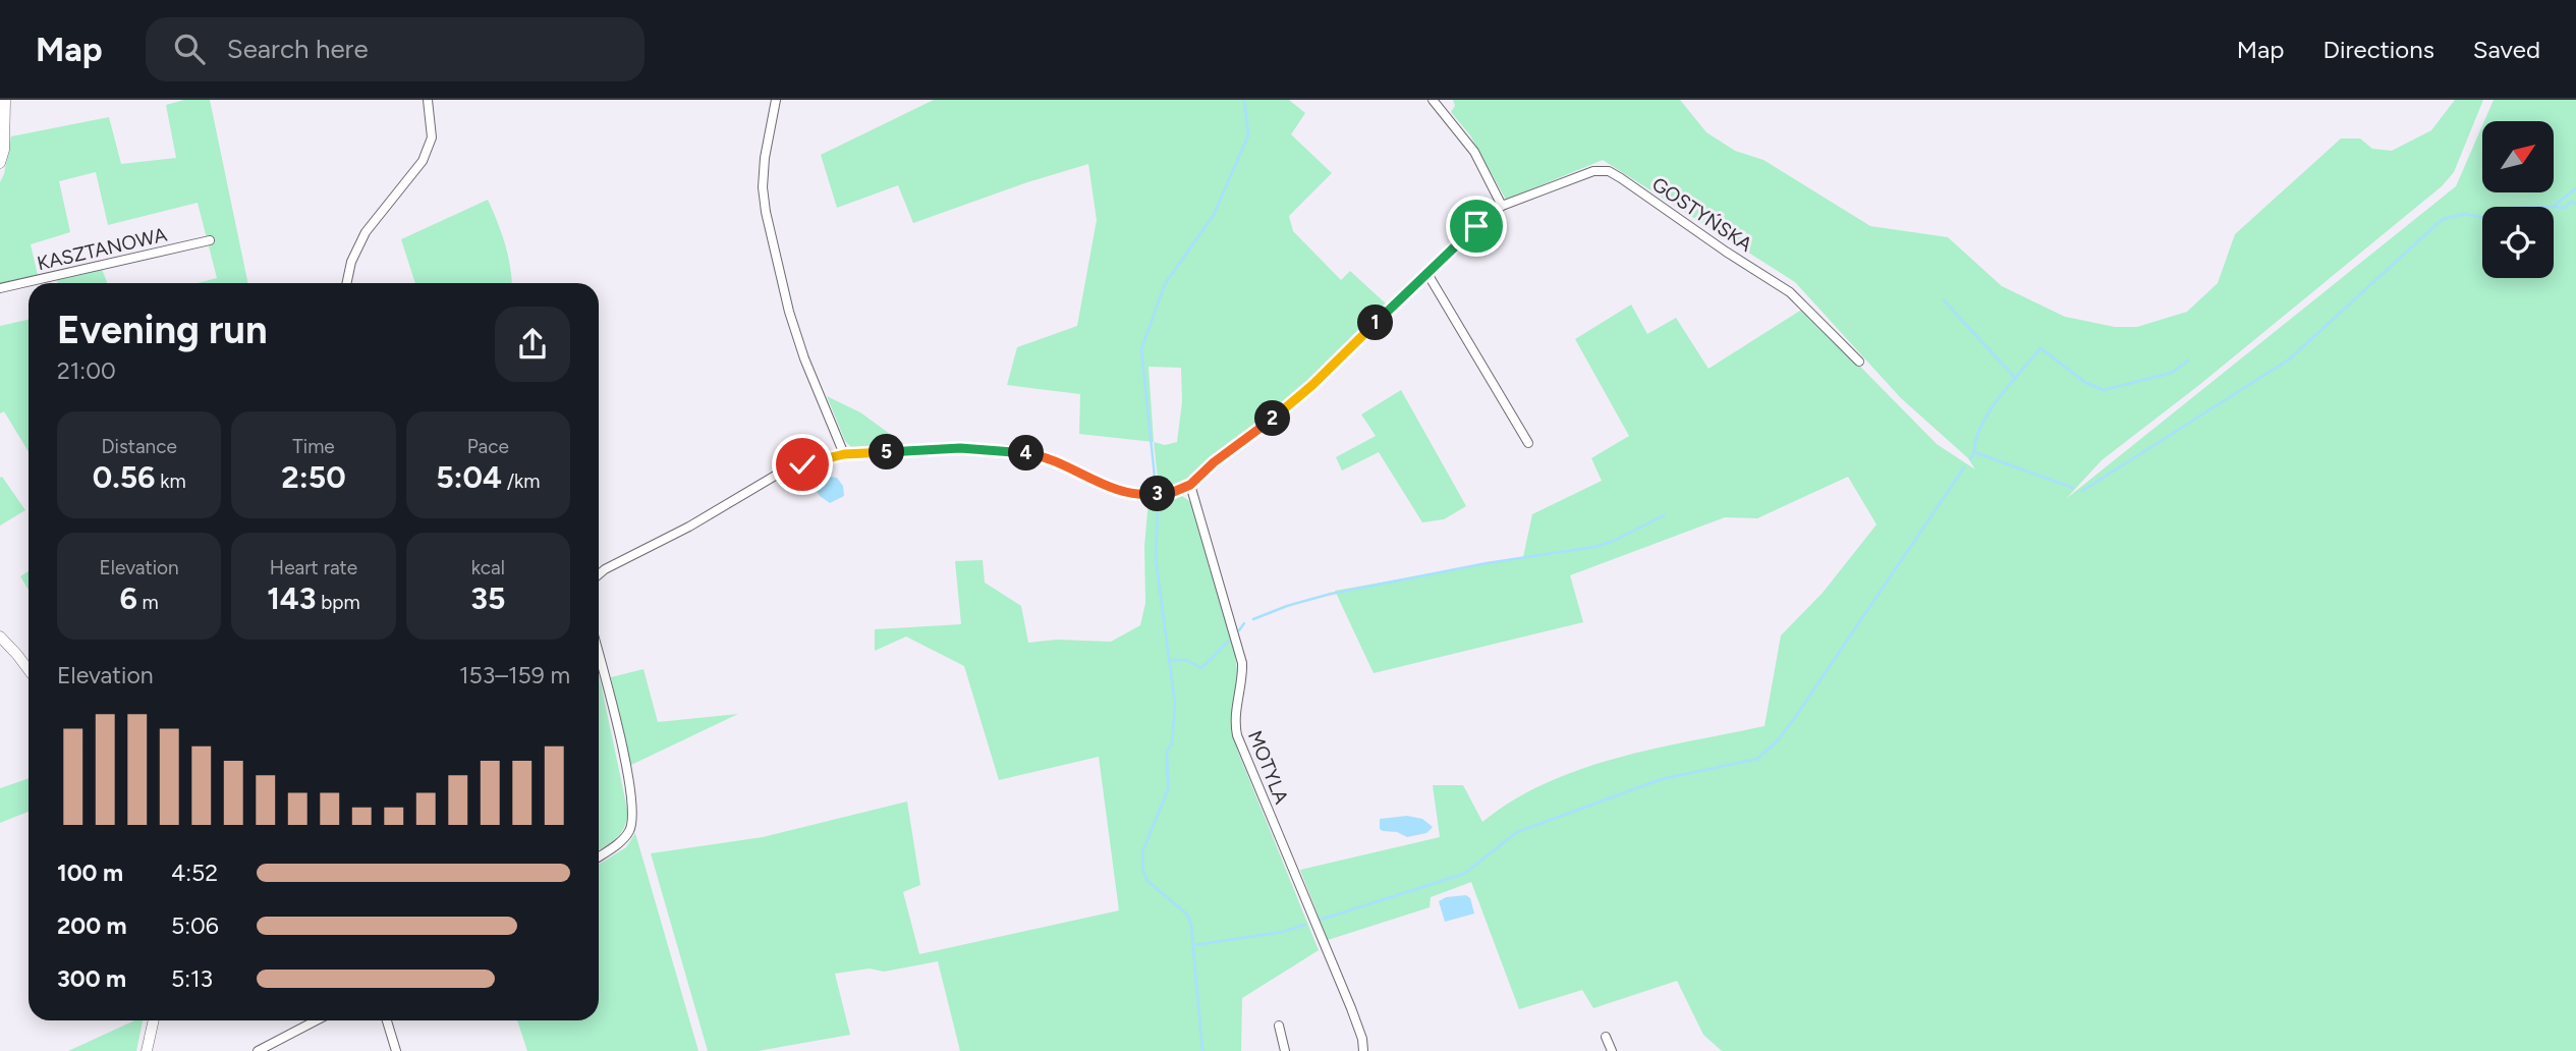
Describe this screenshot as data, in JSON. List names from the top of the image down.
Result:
{
  "streets": {
    "street": ["GOSTYŃSKA", "KASZTANOWA", "MOTYLA"]
  },
  "north": "top right",
  "page": {
    "header": "Map",
    "search": "Search here",
    "nav": ["Map", "Directions", "Saved"],
    "heading": ["Evening run", "21:00"],
    "pins": [
      "1",
      "2",
      "5",
      "4",
      "3"
    ],
    "stats": [
      ["Distance", "0.56 km"],
      ["Time", "2:50"],
      ["Pace", "5:04 /km"],
      ["Elevation", "6 m"],
      ["Heart rate", "143 bpm"],
      ["kcal", "35"]
    ],
    "chart": ["Elevation", "153–159 m"],
    "list": [
      {
        "name": "100 m",
        "note": "4:52"
      },
      {
        "name": "200 m",
        "note": "5:06"
      },
      {
        "name": "300 m",
        "note": "5:13"
      }
    ]
  }
}
